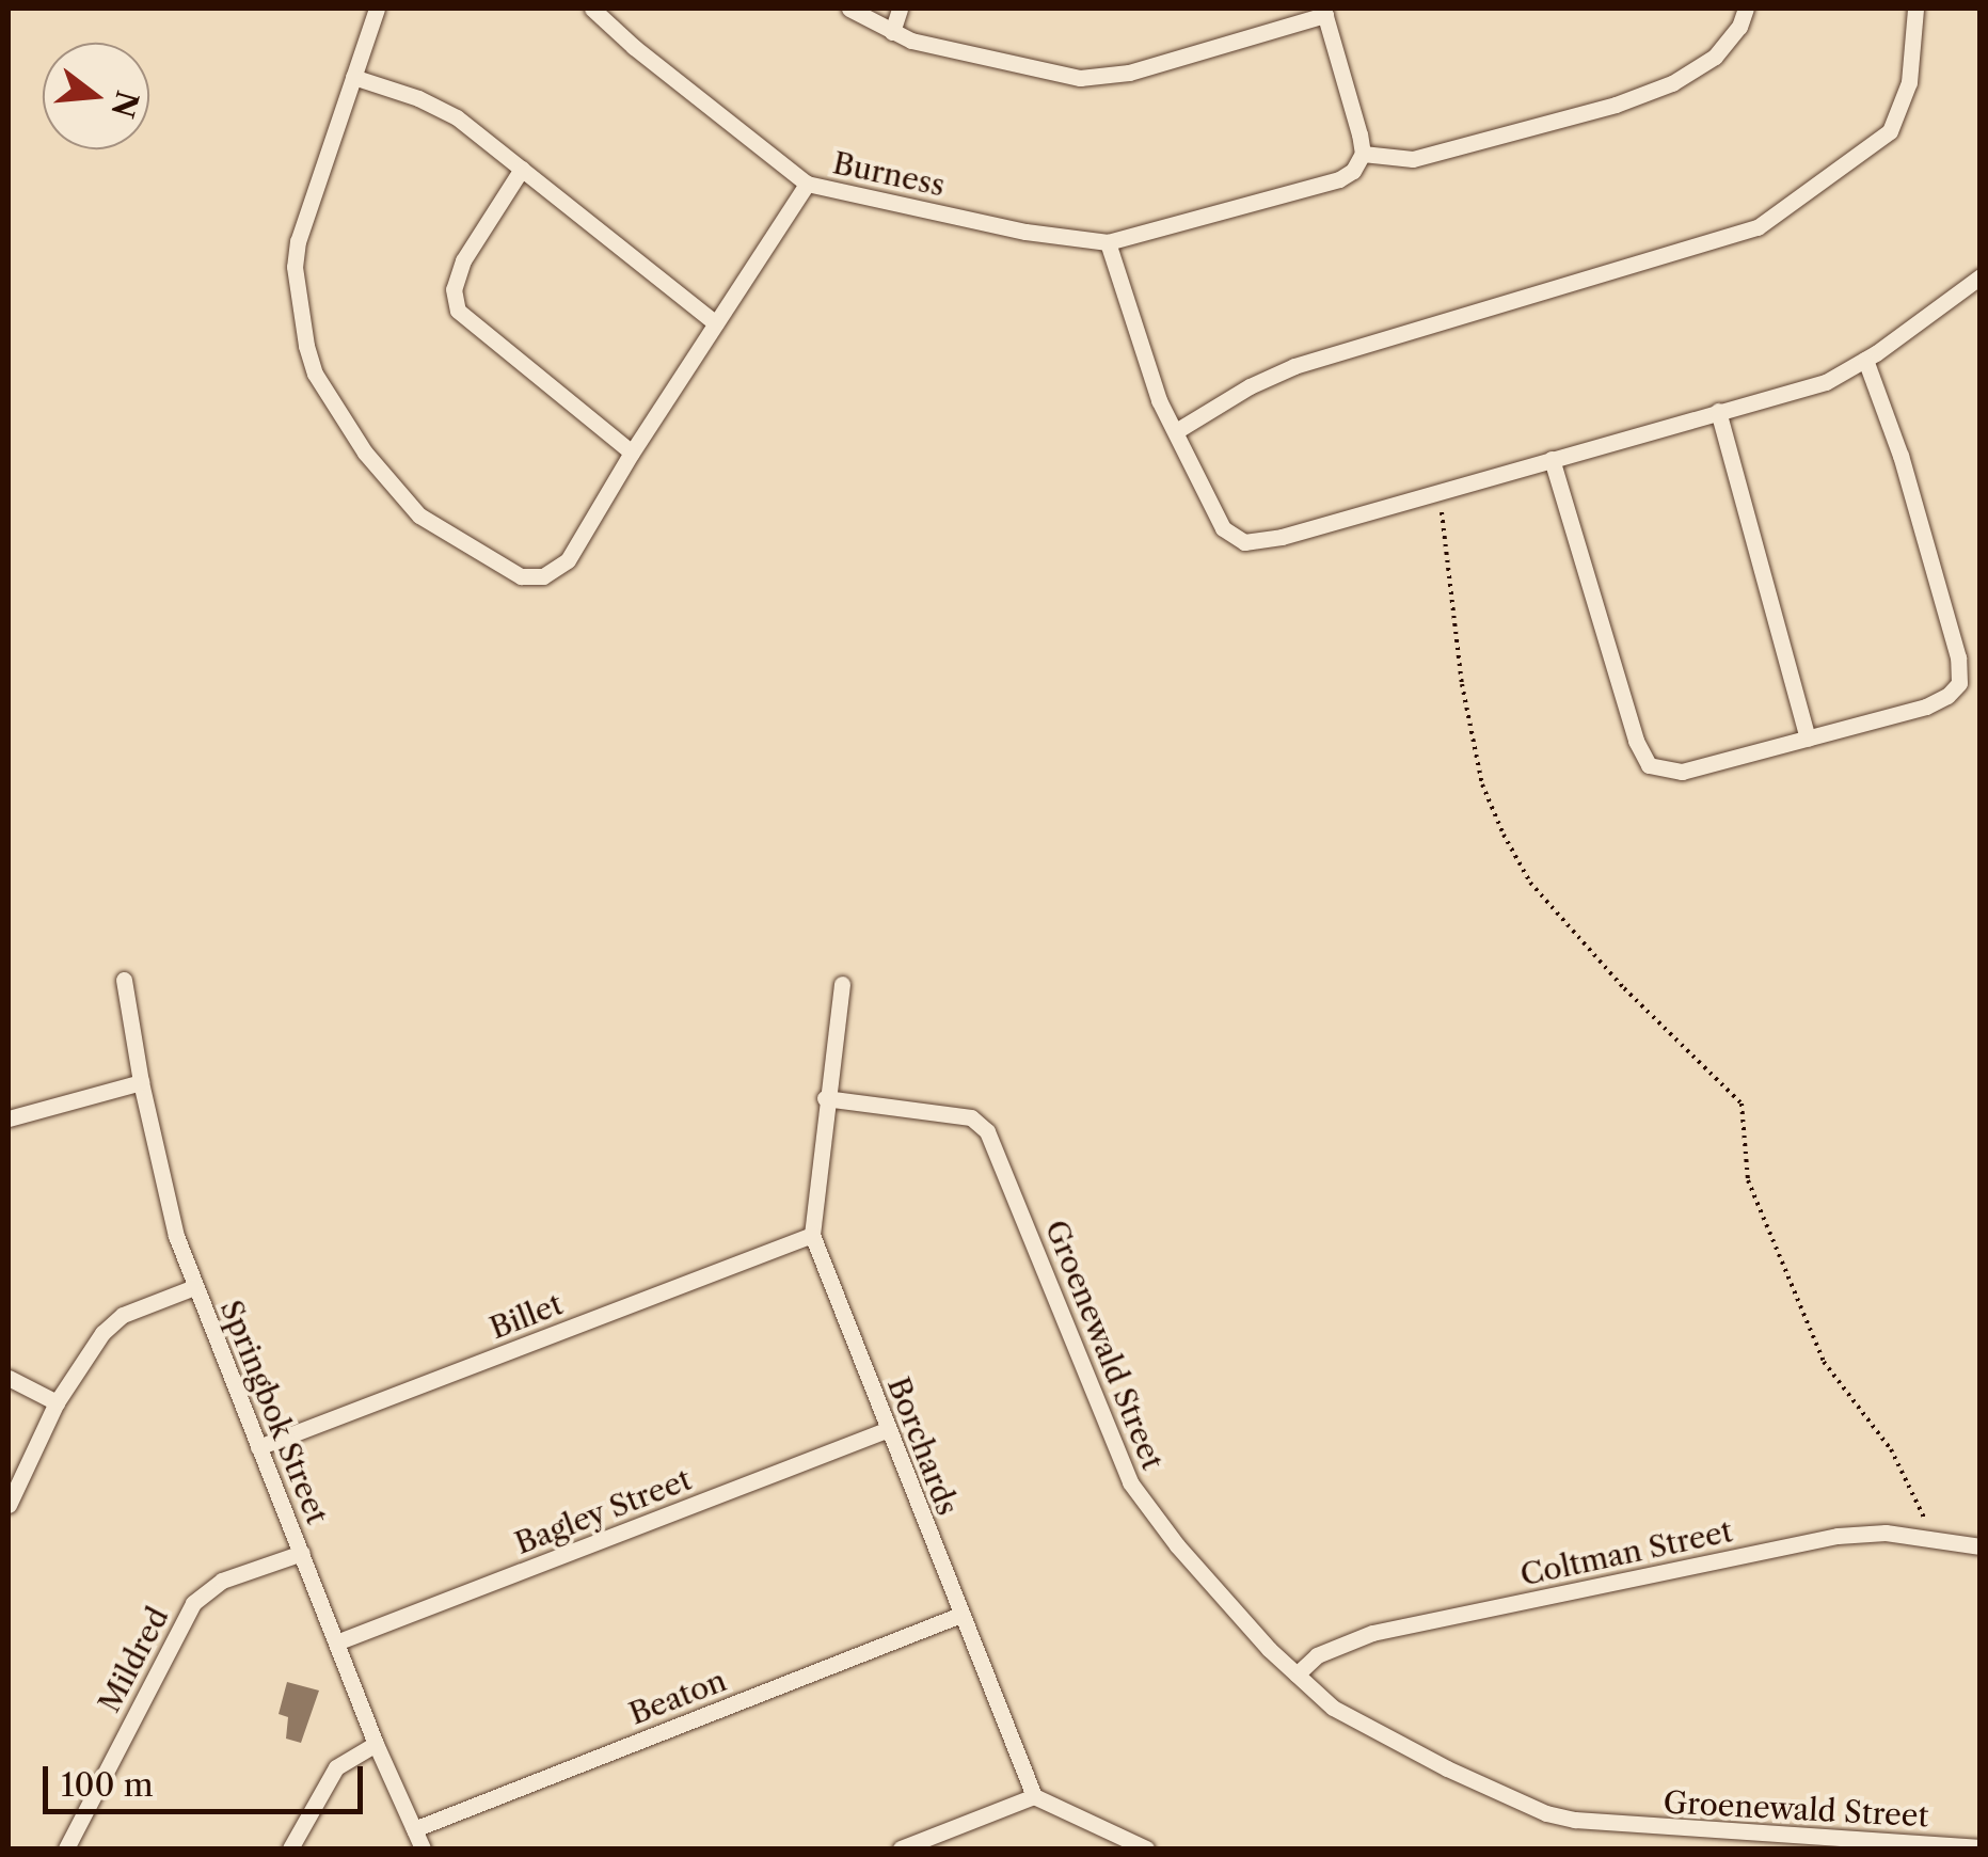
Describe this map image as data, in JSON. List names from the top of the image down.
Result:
{
  "streets": {
    "street": [
      "Burness",
      "Billet",
      "Groenewald Street",
      "Springbok Street",
      "Borchards",
      "Bagley Street",
      "Coltman Street",
      "Mildred",
      "Beaton"
    ]
  },
  "crossings": [
    ["Billet", "Springbok Street"],
    ["Billet", "Borchards"],
    ["Groenewald Street", "Borchards"],
    ["Groenewald Street", "Coltman Street"],
    ["Springbok Street", "Bagley Street"],
    ["Springbok Street", "Mildred"],
    ["Springbok Street", "Beaton"],
    ["Borchards", "Bagley Street"],
    ["Borchards", "Beaton"]
  ],
  "scale_bar": "100 m",
  "north": "right"
}
